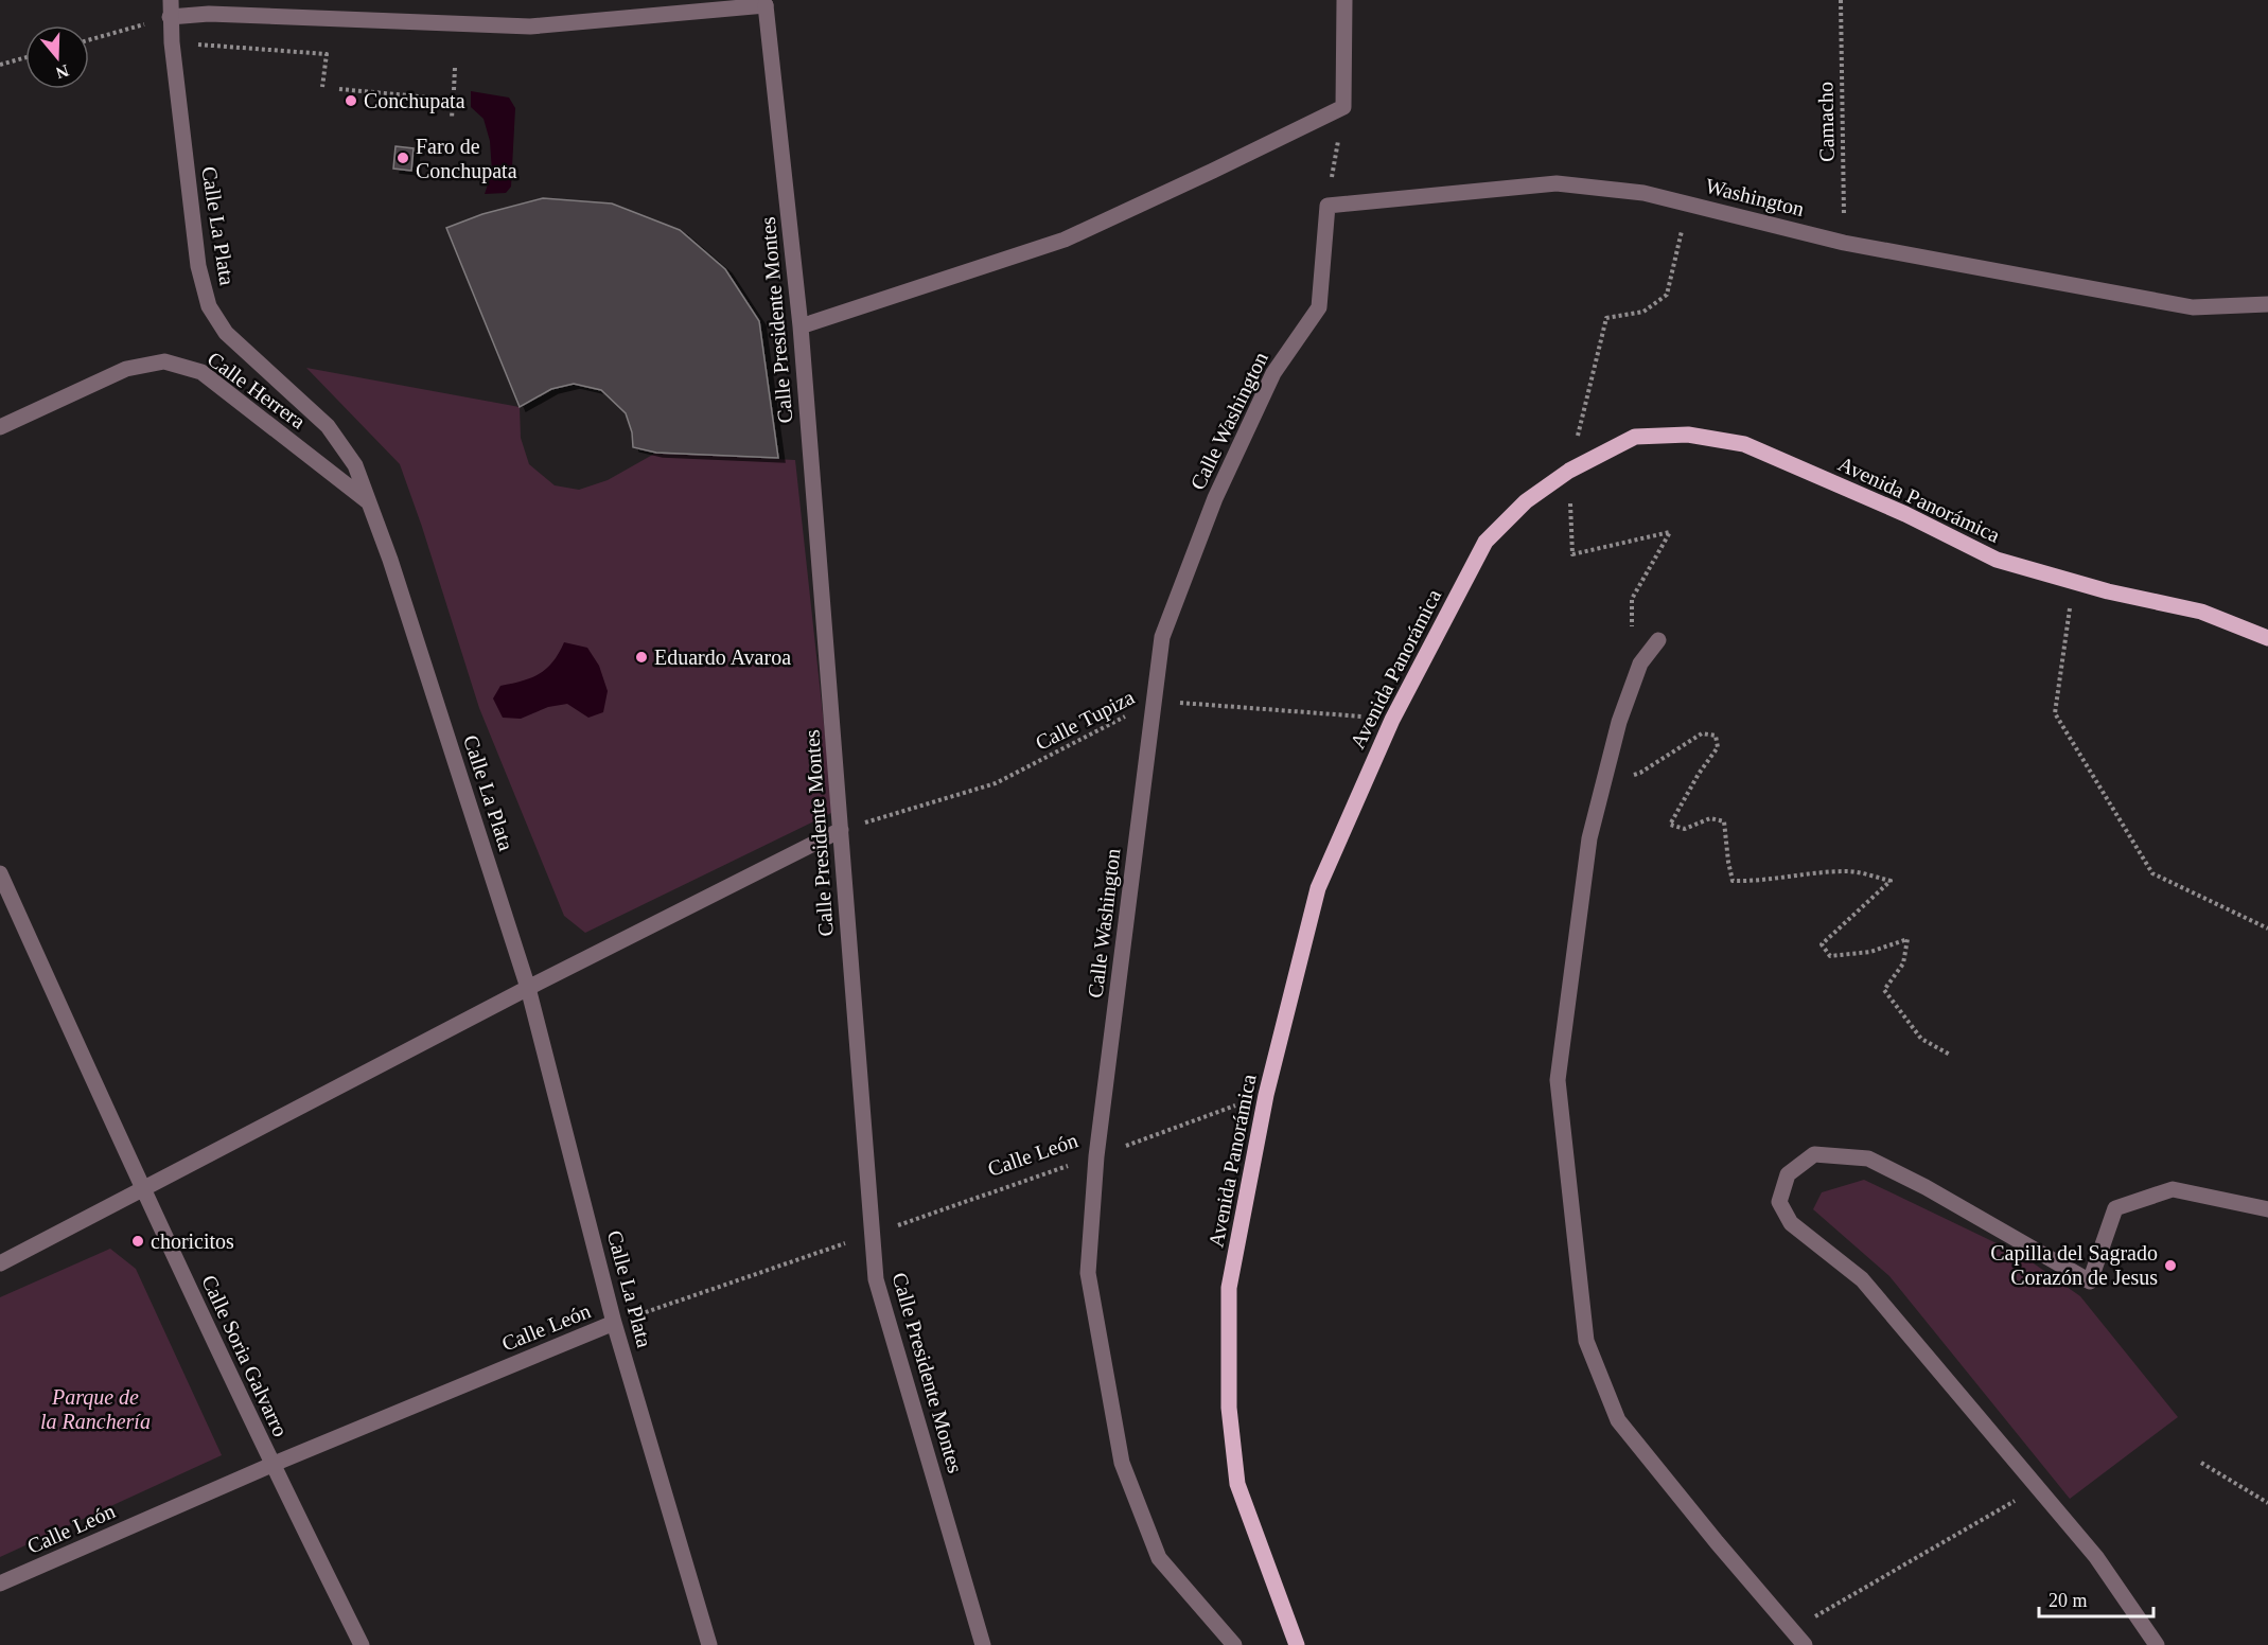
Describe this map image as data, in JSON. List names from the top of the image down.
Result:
{
  "streets": {
    "main road": ["Avenida Panorámica"],
    "street": [
      "Washington",
      "Calle La Plata",
      "Calle Presidente Montes",
      "Calle Herrera",
      "Calle Washington",
      "Calle León",
      "Calle Soria Galvarro"
    ],
    "path": ["Camacho", "Calle Tupiza"]
  },
  "crossings": [
    ["Camacho", "Washington"],
    ["Washington", "Calle Washington"],
    ["Calle La Plata", "Calle Presidente Montes"],
    ["Calle La Plata", "Calle Herrera"],
    ["Calle La Plata", "Calle León"],
    ["Calle Presidente Montes", "Calle Tupiza"],
    ["Calle Presidente Montes", "Calle León"],
    ["Calle Washington", "Calle Tupiza"],
    ["Calle Washington", "Calle León"],
    ["Avenida Panorámica", "Calle Tupiza"],
    ["Avenida Panorámica", "Calle León"],
    ["Calle León", "Calle Soria Galvarro"]
  ],
  "parks": ["Parque de la Ranchería"],
  "places": [
    "Conchupata",
    "Faro de Conchupata",
    "Eduardo Avaroa",
    "choricitos",
    "Capilla del Sagrado Corazón de Jesus"
  ],
  "scale_bar": "20 m",
  "north": "bottom"
}
